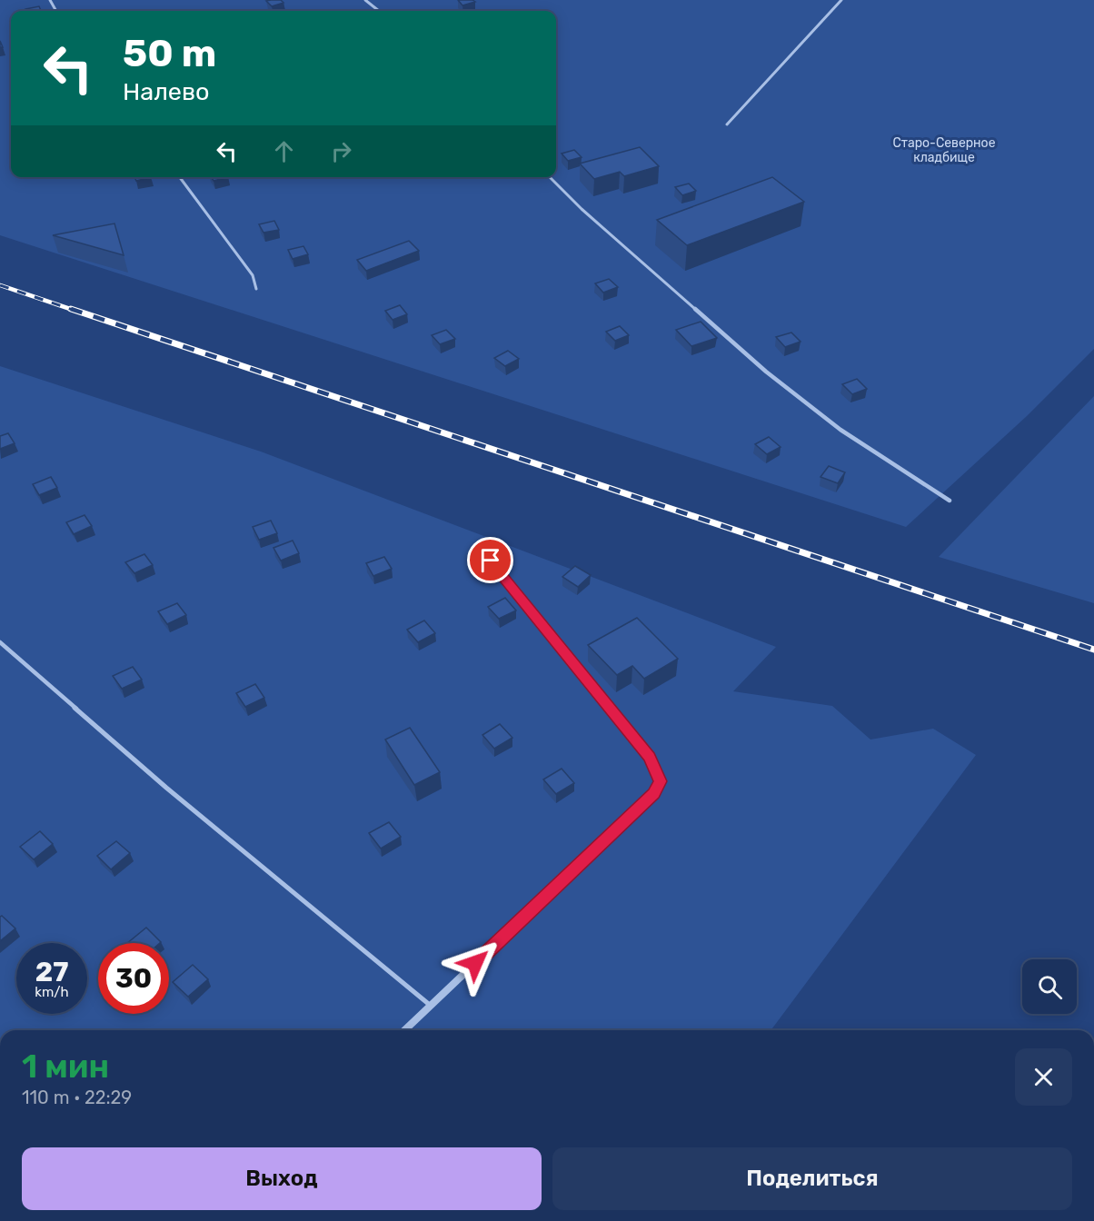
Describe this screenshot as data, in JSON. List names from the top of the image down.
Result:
{
  "parks": ["Старо-Северное кладбище"],
  "page": {
    "turn": ["50 m", "Налево"],
    "speed": "27 km/h",
    "limit": "30",
    "heading": ["1 мин", "110 m · 22:29"],
    "buttons": ["Выход", "Поделиться"]
  }
}
